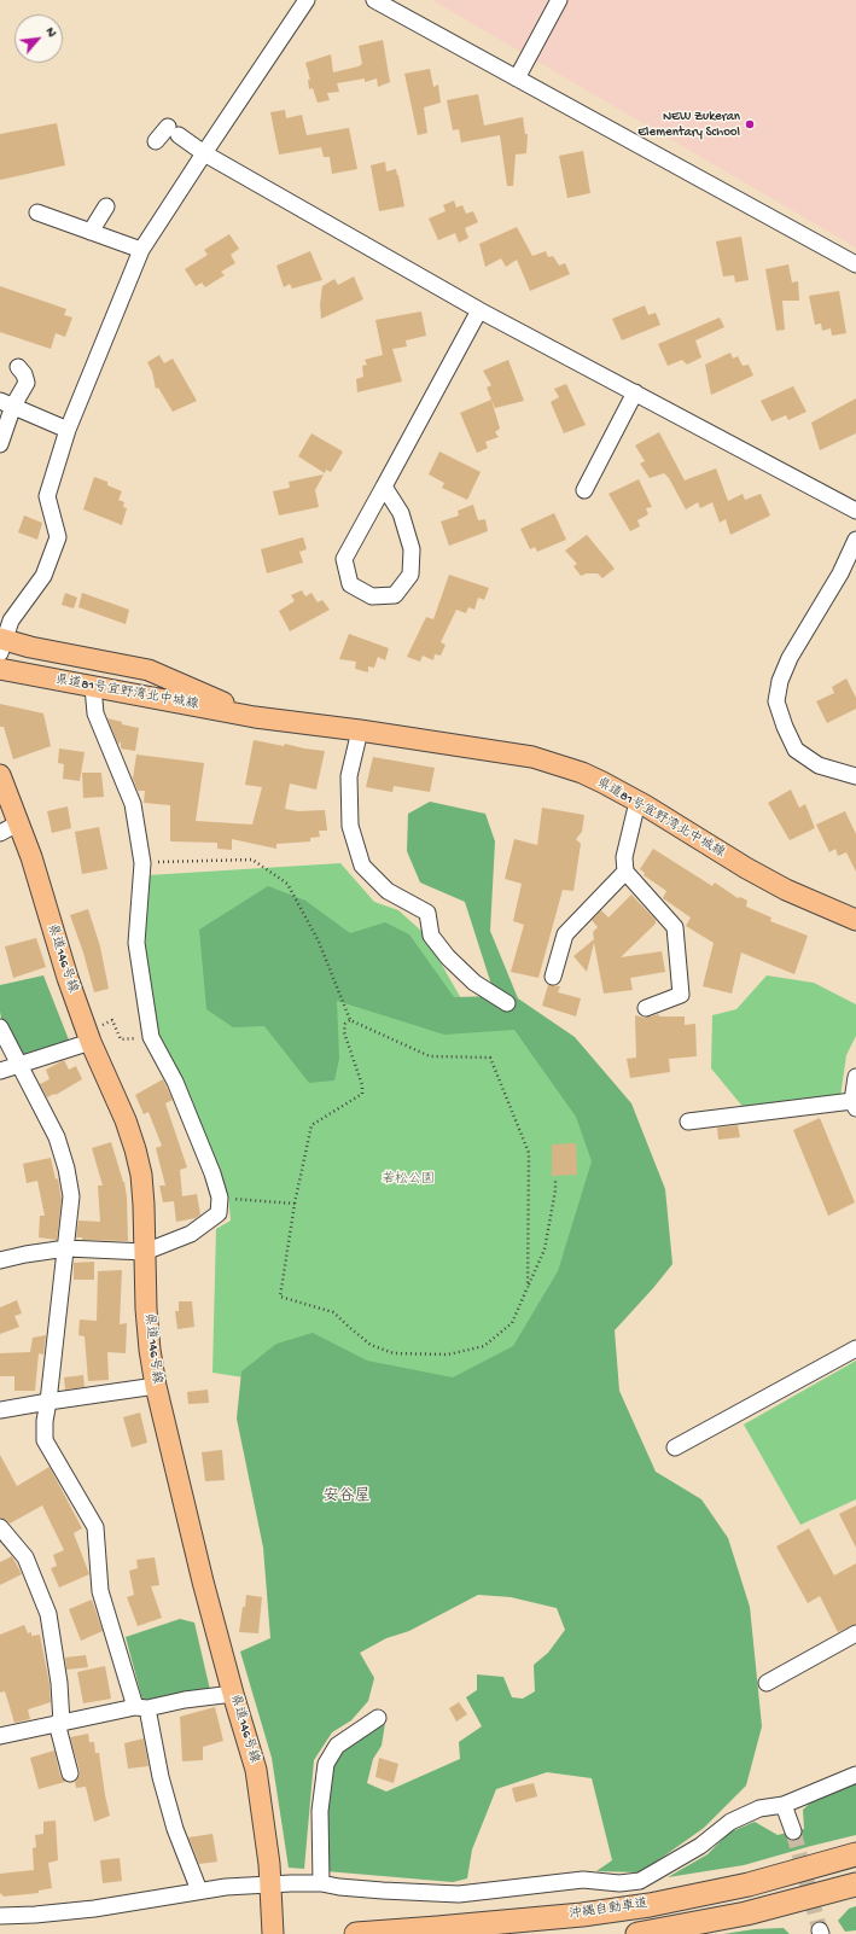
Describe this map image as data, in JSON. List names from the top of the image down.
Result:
{
  "streets": {
    "highway": ["沖縄自動車道"],
    "main road": ["県道81号宜野湾北中城線", "県道146号線"]
  },
  "districts": ["安谷屋"],
  "parks": ["若松公園"],
  "places": ["NEW Zukeran Elementary School"],
  "north": "top right"
}
